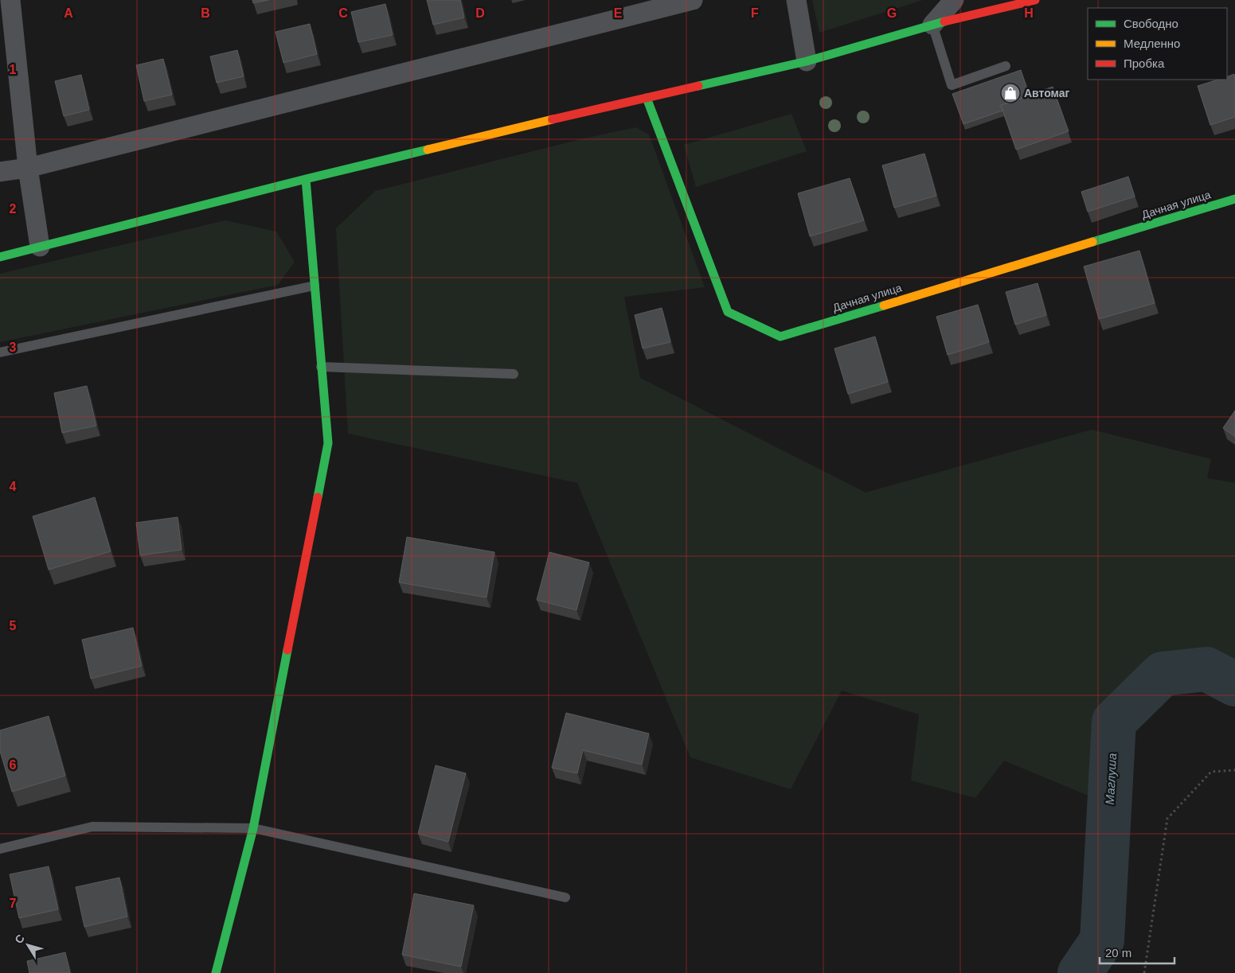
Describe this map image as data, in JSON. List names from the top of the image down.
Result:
{
  "streets": {
    "street": ["Дачная улица"]
  },
  "water": ["Маглуша"],
  "places": {
    "shop": ["Автомаг"]
  },
  "legend": ["Свободно", "Медленно", "Пробка"],
  "scale_bar": "20 m",
  "north": "top left",
  "grid": {
    "columns": [
      "A",
      "B",
      "C",
      "D",
      "E",
      "F",
      "G",
      "H"
    ],
    "rows": [
      "1",
      "2",
      "3",
      "4",
      "5",
      "6",
      "7"
    ]
  }
}
